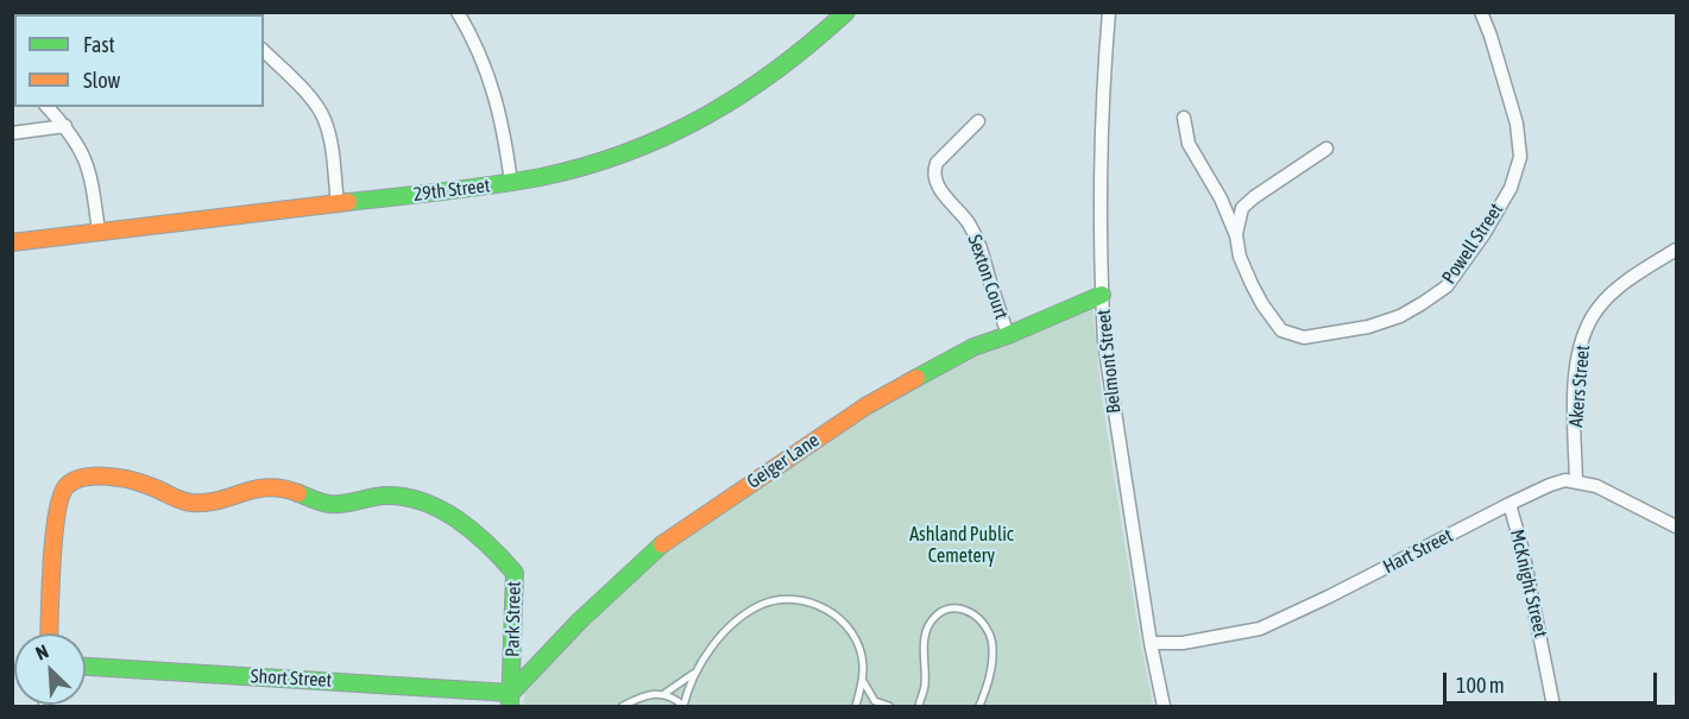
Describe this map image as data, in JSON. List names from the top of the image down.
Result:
{
  "streets": {
    "street": [
      "29th Street",
      "Powell Street",
      "Sexton Court",
      "Belmont Street",
      "Akers Street",
      "Geiger Lane",
      "Hart Street",
      "McKnight Street",
      "Park Street",
      "Short Street"
    ]
  },
  "crossings": [
    ["Sexton Court", "Geiger Lane"],
    ["Belmont Street", "Geiger Lane"],
    ["Belmont Street", "Hart Street"],
    ["Akers Street", "Hart Street"],
    ["Geiger Lane", "Park Street"],
    ["Geiger Lane", "Short Street"],
    ["Hart Street", "McKnight Street"],
    ["Park Street", "Short Street"]
  ],
  "parks": ["Ashland Public Cemetery"],
  "legend": ["Fast", "Slow"],
  "scale_bar": "100 m",
  "north": "top left"
}
